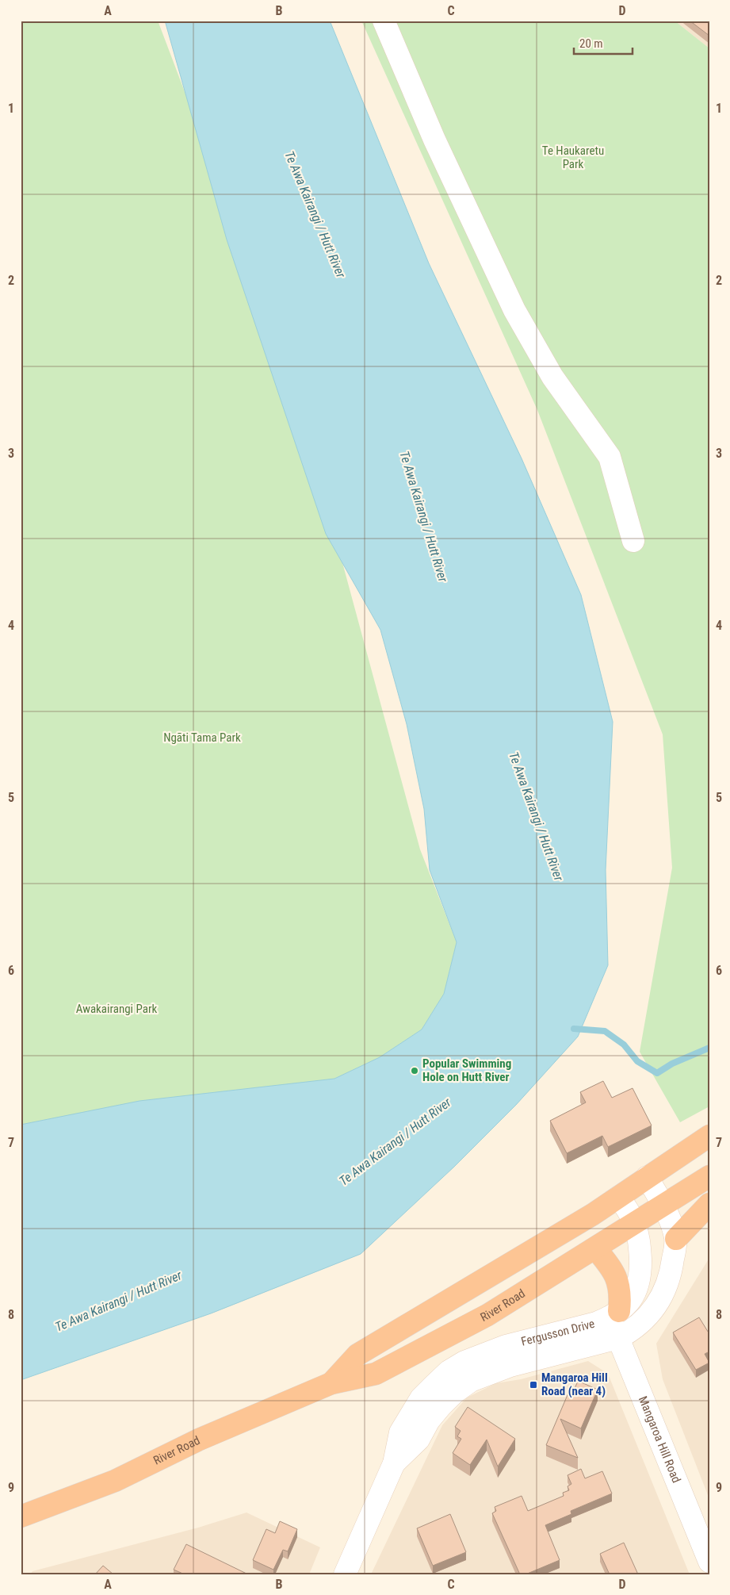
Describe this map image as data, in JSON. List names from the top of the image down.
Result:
{
  "streets": {
    "highway": ["River Road"],
    "main road": ["Fergusson Drive", "Mangaroa Hill Road"]
  },
  "crossings": [
    ["River Road", "Fergusson Drive"],
    ["Fergusson Drive", "Mangaroa Hill Road"]
  ],
  "water": ["Te Awa Kairangi / Hutt River"],
  "parks": ["Te Haukaretu Park", "Ngāti Tama Park", "Awakairangi Park"],
  "places": {
    "other": ["Popular Swimming Hole on Hutt River"],
    "transit": ["Mangaroa Hill Road (near 4)"]
  },
  "scale_bar": "20 m",
  "grid": {
    "columns": [
      "A",
      "B",
      "C",
      "D"
    ],
    "rows": [
      "1",
      "2",
      "3",
      "4",
      "5",
      "6",
      "7",
      "8",
      "9"
    ]
  }
}
